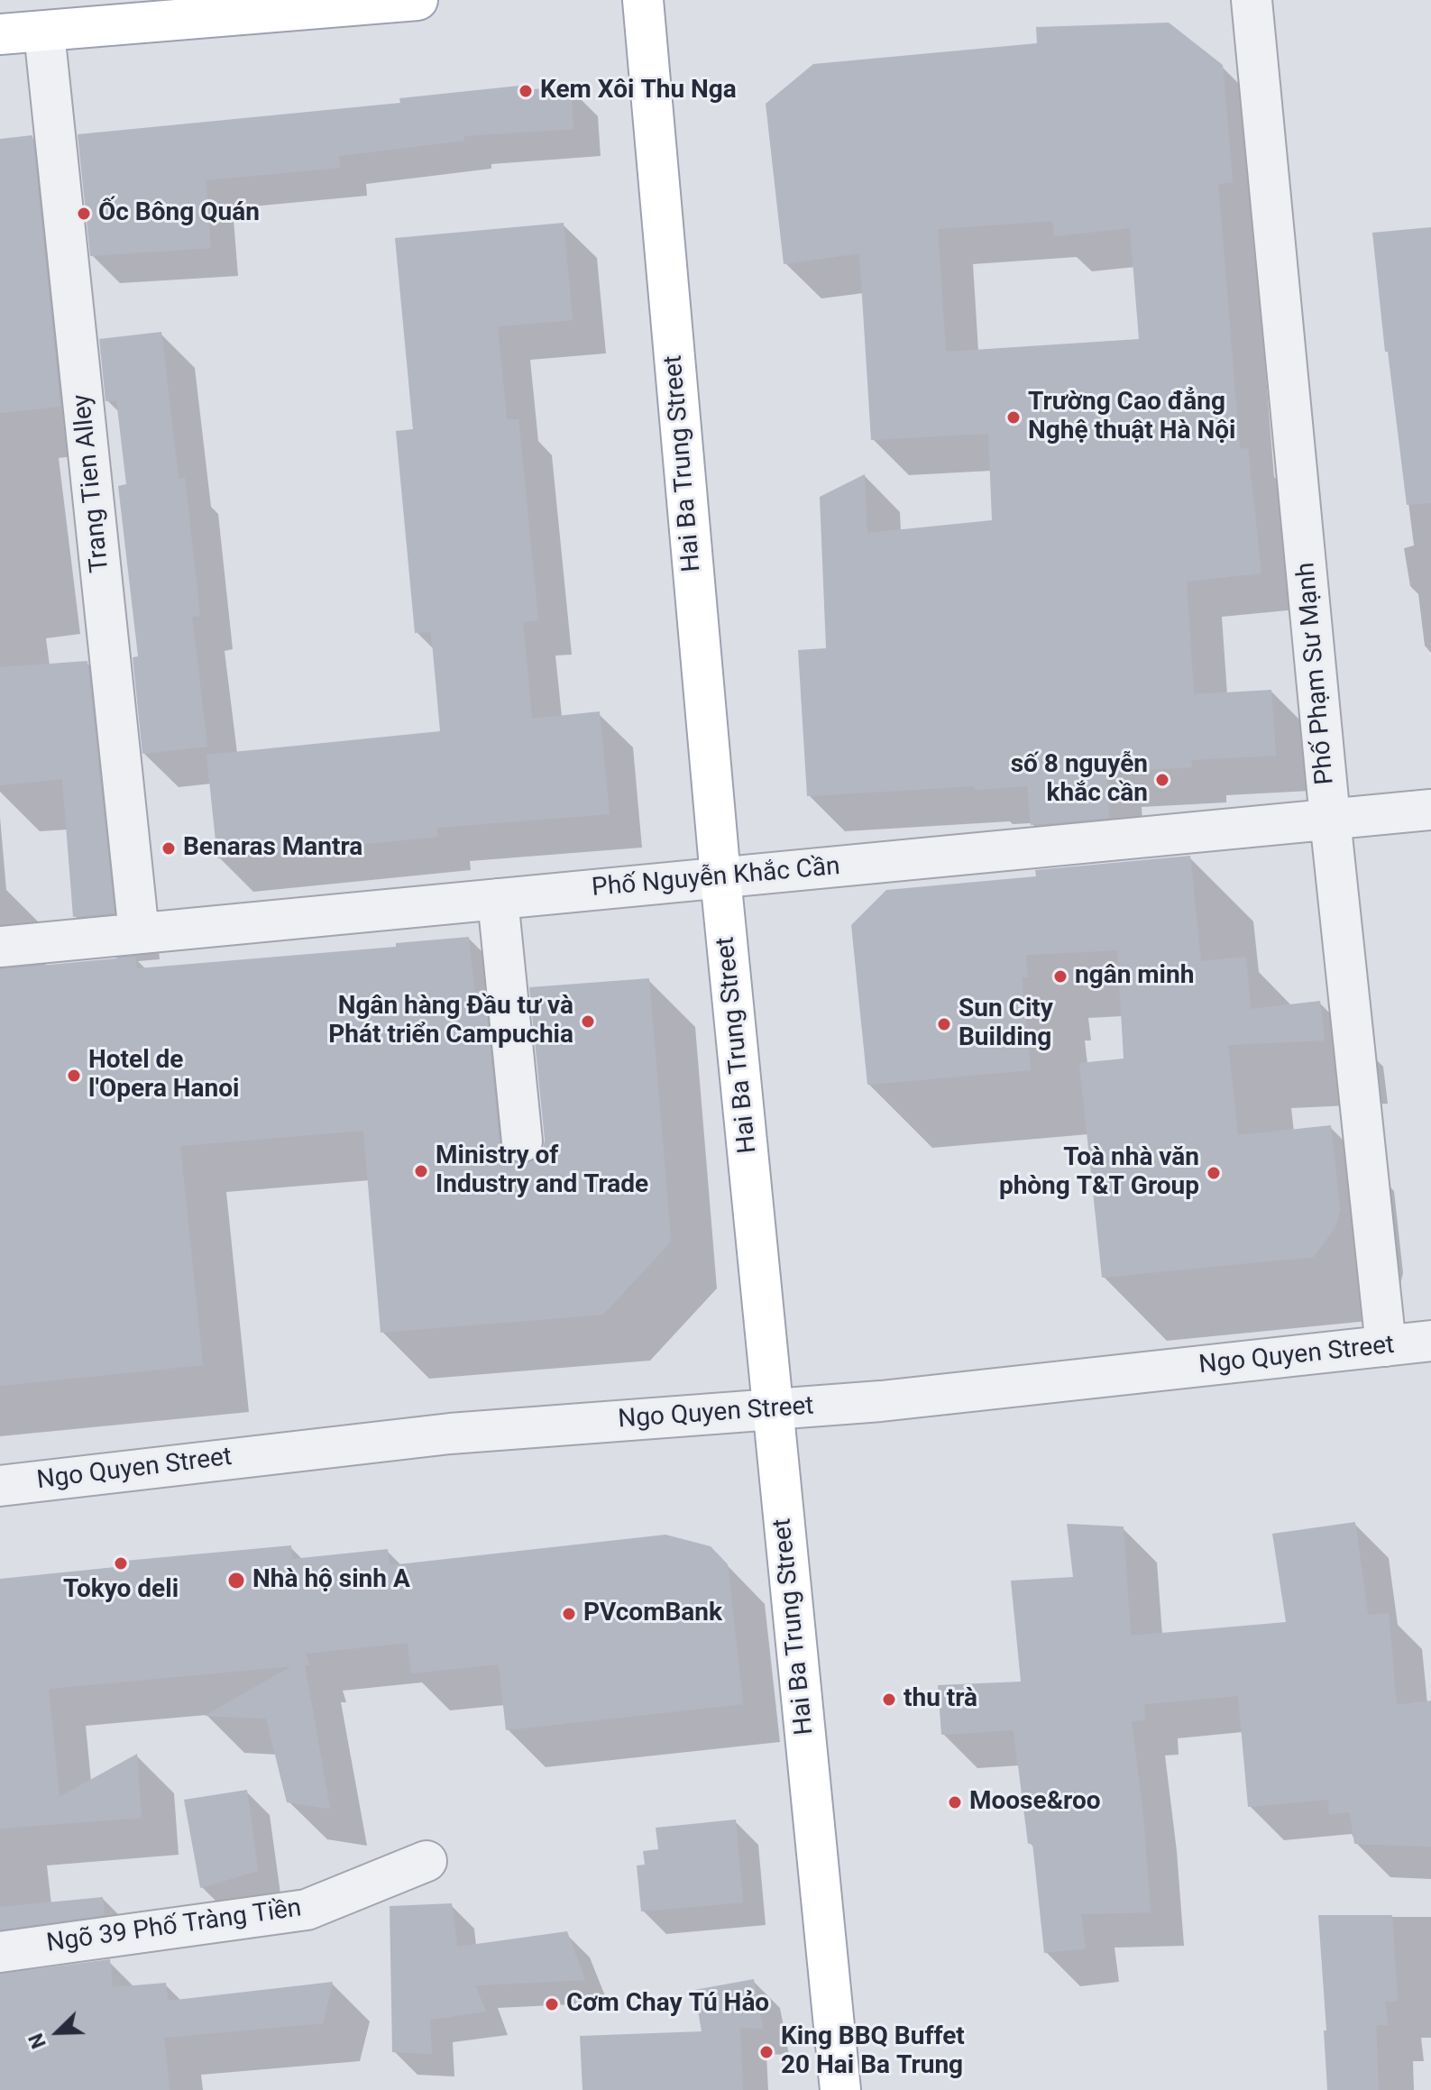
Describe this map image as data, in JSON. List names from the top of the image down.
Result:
{
  "streets": {
    "main road": ["Hai Ba Trung Street"],
    "street": [
      "Trang Tien Alley",
      "Phố Phạm Sư Mạnh",
      "Phố Nguyễn Khắc Cần",
      "Ngo Quyen Street",
      "Ngõ 39 Phố Tràng Tiền"
    ]
  },
  "crossings": [
    ["Hai Ba Trung Street", "Phố Nguyễn Khắc Cần"],
    ["Hai Ba Trung Street", "Ngo Quyen Street"],
    ["Trang Tien Alley", "Phố Nguyễn Khắc Cần"],
    ["Phố Phạm Sư Mạnh", "Phố Nguyễn Khắc Cần"],
    ["Phố Phạm Sư Mạnh", "Ngo Quyen Street"]
  ],
  "places": [
    "Kem Xôi Thu Nga",
    "Ốc Bông Quán",
    "Trường Cao đẳng Nghệ thuật Hà Nội",
    "số 8 nguyễn khắc cần",
    "Benaras Mantra",
    "ngân minh",
    "Ngân hàng Đầu tư và Phát triển Campuchia",
    "Sun City Building",
    "Hotel de l'Opera Hanoi",
    "Ministry of Industry and Trade",
    "Toà nhà văn phòng T&T Group",
    "Tokyo deli",
    "Nhà hộ sinh A",
    "PVcomBank",
    "thu trà",
    "Moose&roo",
    "Cơm Chay Tú Hảo",
    "King BBQ Buffet 20 Hai Ba Trung"
  ],
  "north": "bottom left"
}
